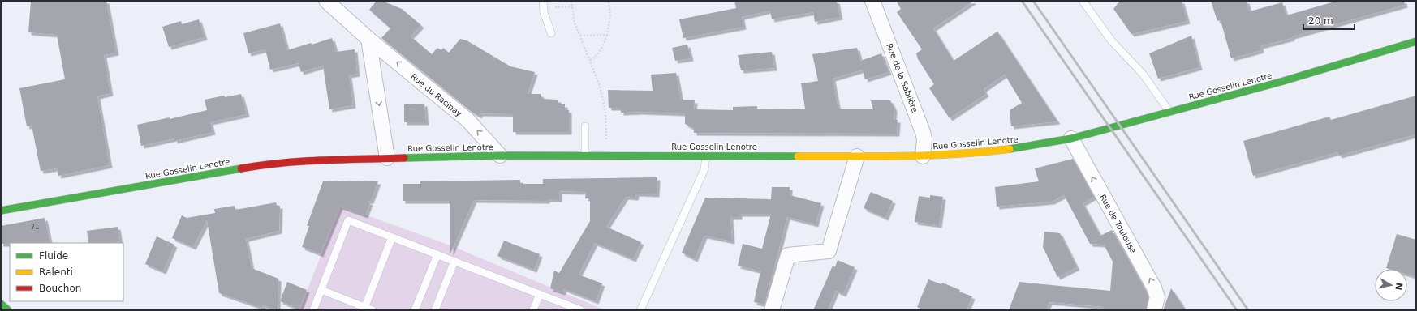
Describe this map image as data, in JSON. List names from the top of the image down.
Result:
{
  "streets": {
    "main road": ["Rue Gosselin Lenotre"],
    "street": ["Rue de la Sablière", "Rue du Racinay", "Rue de Toulouse"]
  },
  "crossings": [
    ["Rue de la Sablière", "Rue Gosselin Lenotre"],
    ["Rue Gosselin Lenotre", "Rue du Racinay"],
    ["Rue Gosselin Lenotre", "Rue de Toulouse"]
  ],
  "one_way": ["Rue du Racinay", "Rue de Toulouse"],
  "house_numbers": ["71"],
  "legend": ["Fluide", "Ralenti", "Bouchon"],
  "scale_bar": "20 m",
  "north": "right"
}
